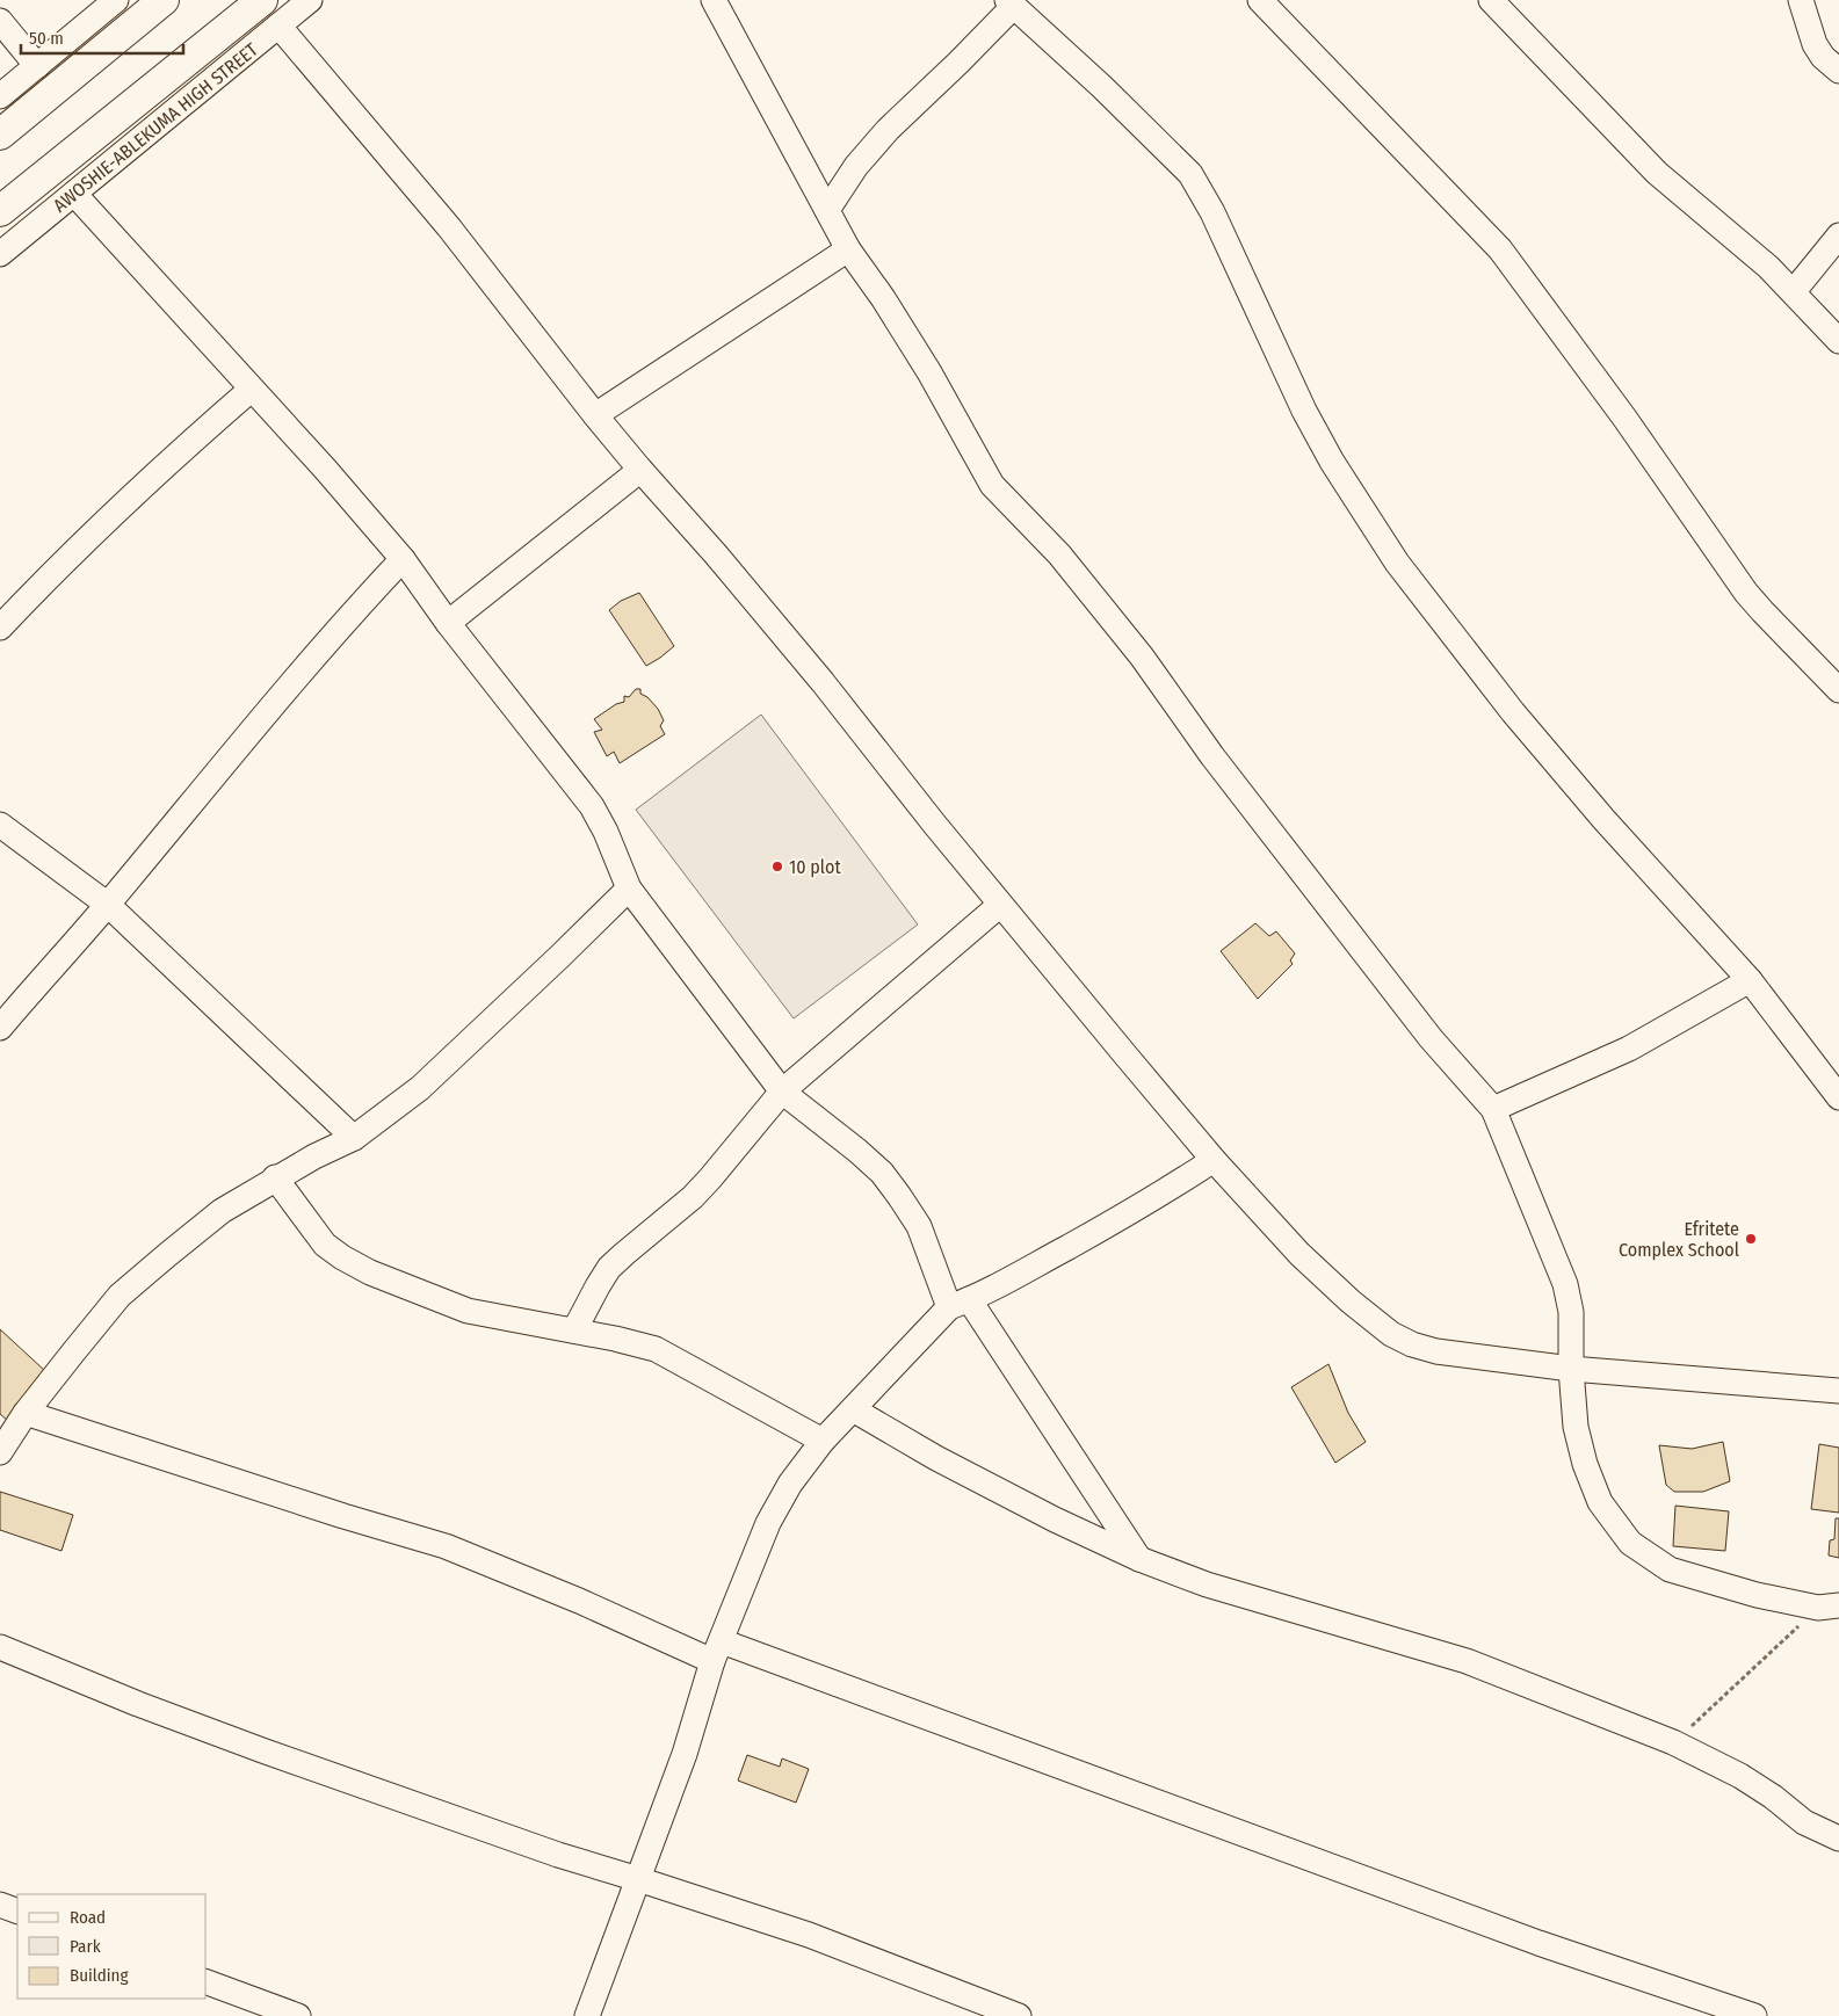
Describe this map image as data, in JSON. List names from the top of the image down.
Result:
{
  "streets": {
    "main road": ["AWOSHIE-ABLEKUMA HIGH STREET"]
  },
  "places": ["10 plot", "Efritete Complex School"],
  "legend": ["Road", "Park", "Building"],
  "scale_bar": "50 m"
}
